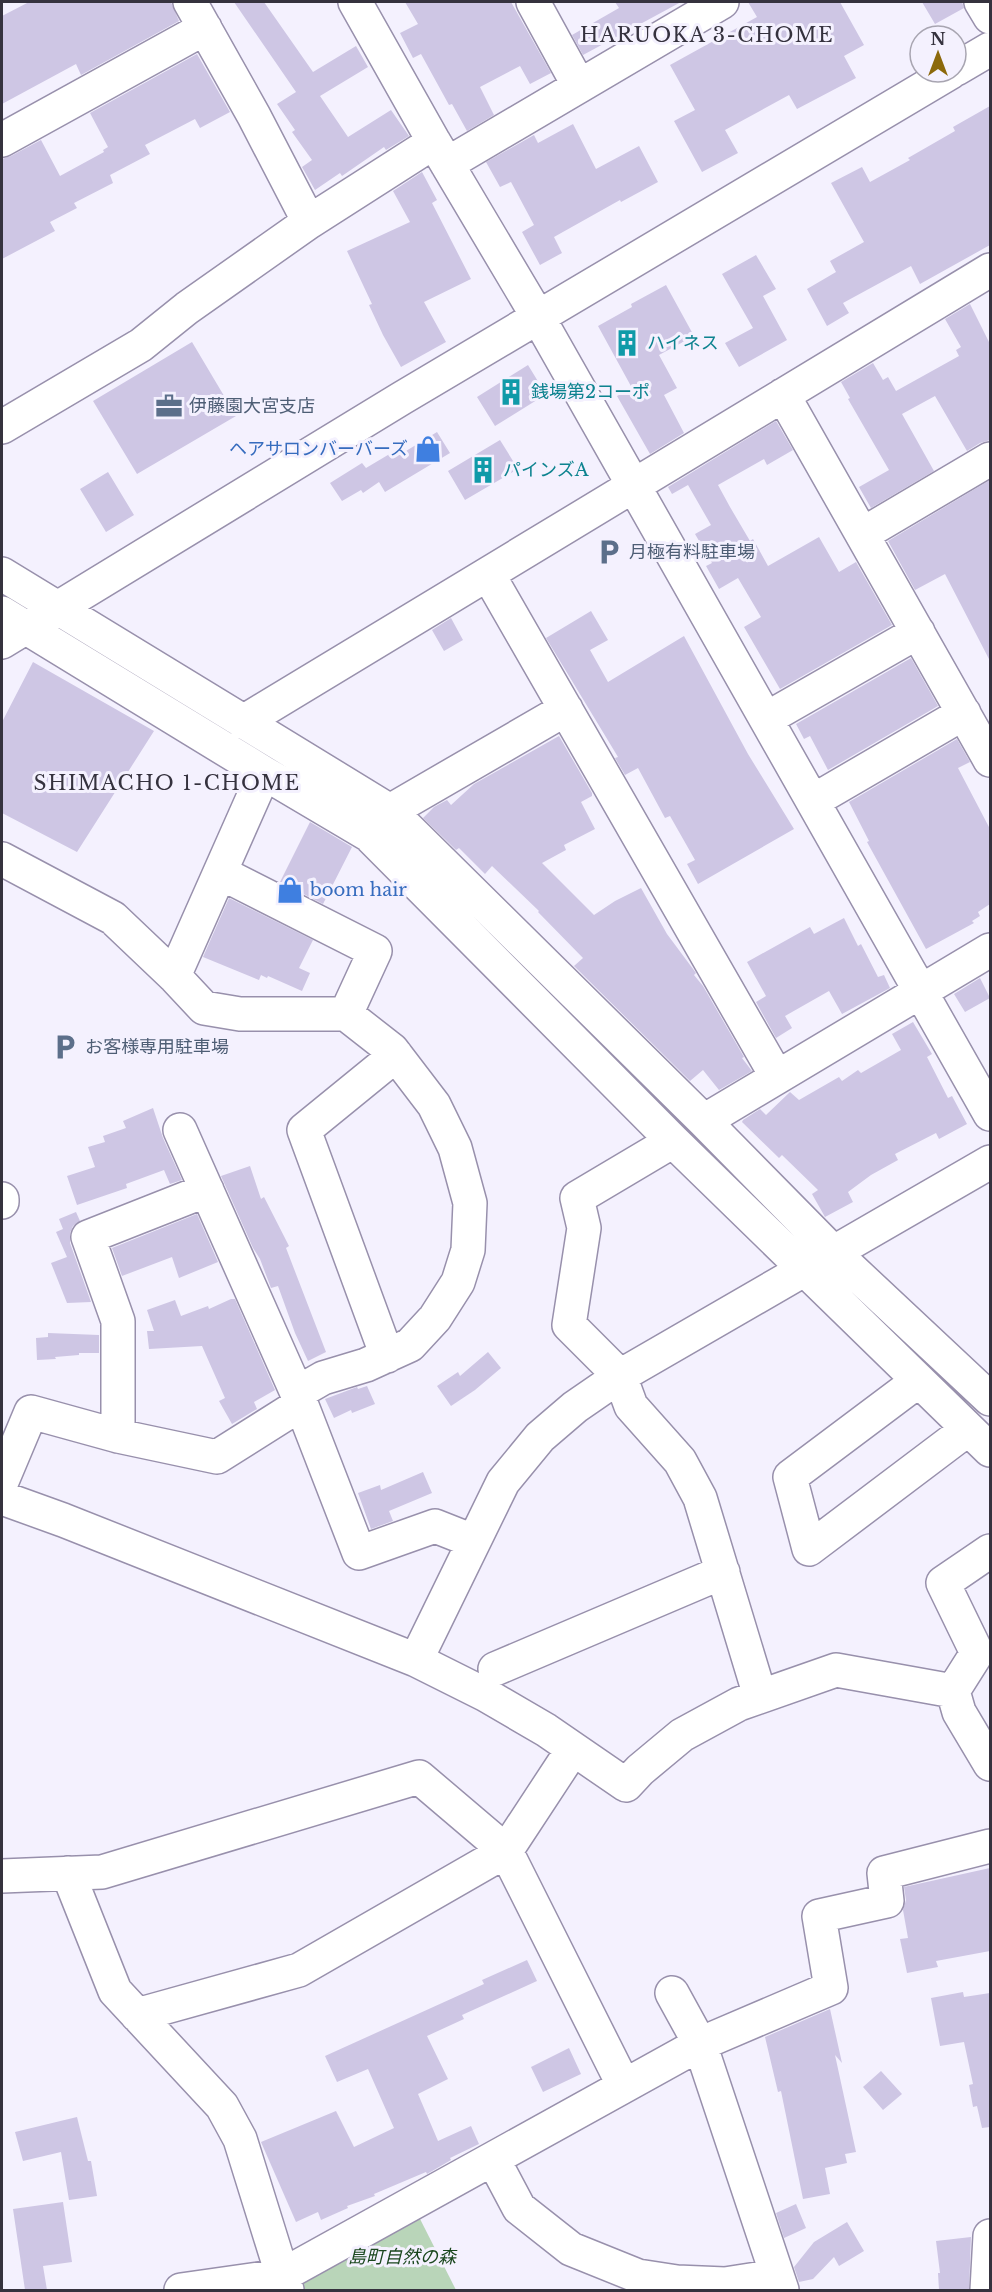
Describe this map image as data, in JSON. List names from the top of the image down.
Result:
{
  "districts": ["HARUOKA 3-CHOME", "SHIMACHO 1-CHOME"],
  "parks": ["島町自然の森"],
  "places": {
    "building": ["ハイネス", "銭場第2コーポ", "パインズA"],
    "office": ["伊藤園大宮支店"],
    "shop": ["ヘアサロンバーバーズ", "boom hair"],
    "parking": ["月極有料駐車場", "お客様専用駐車場"]
  },
  "north": "top"
}
